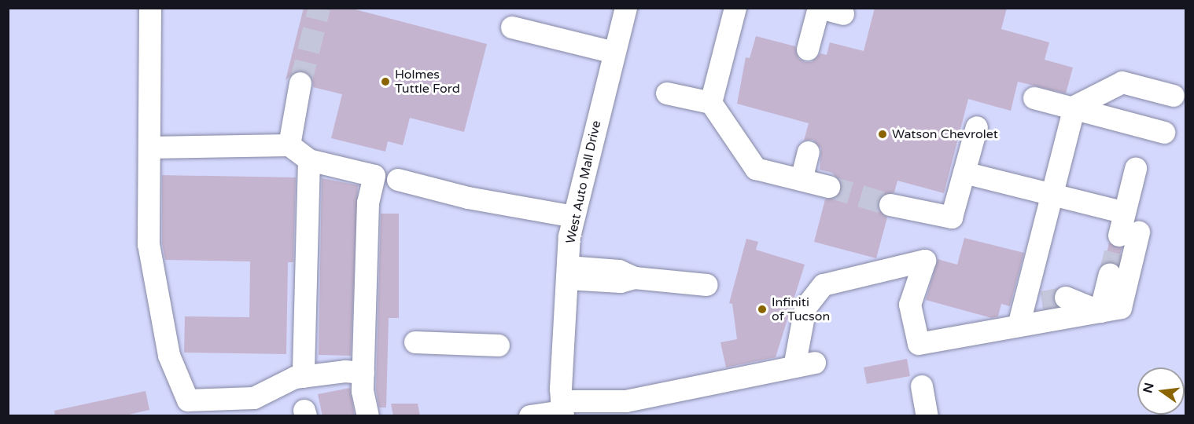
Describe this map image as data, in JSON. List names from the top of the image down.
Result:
{
  "streets": {
    "street": ["West Auto Mall Drive"]
  },
  "places": ["Holmes Tuttle Ford", "Watson Chevrolet", "Infiniti of Tucson"],
  "north": "left"
}
